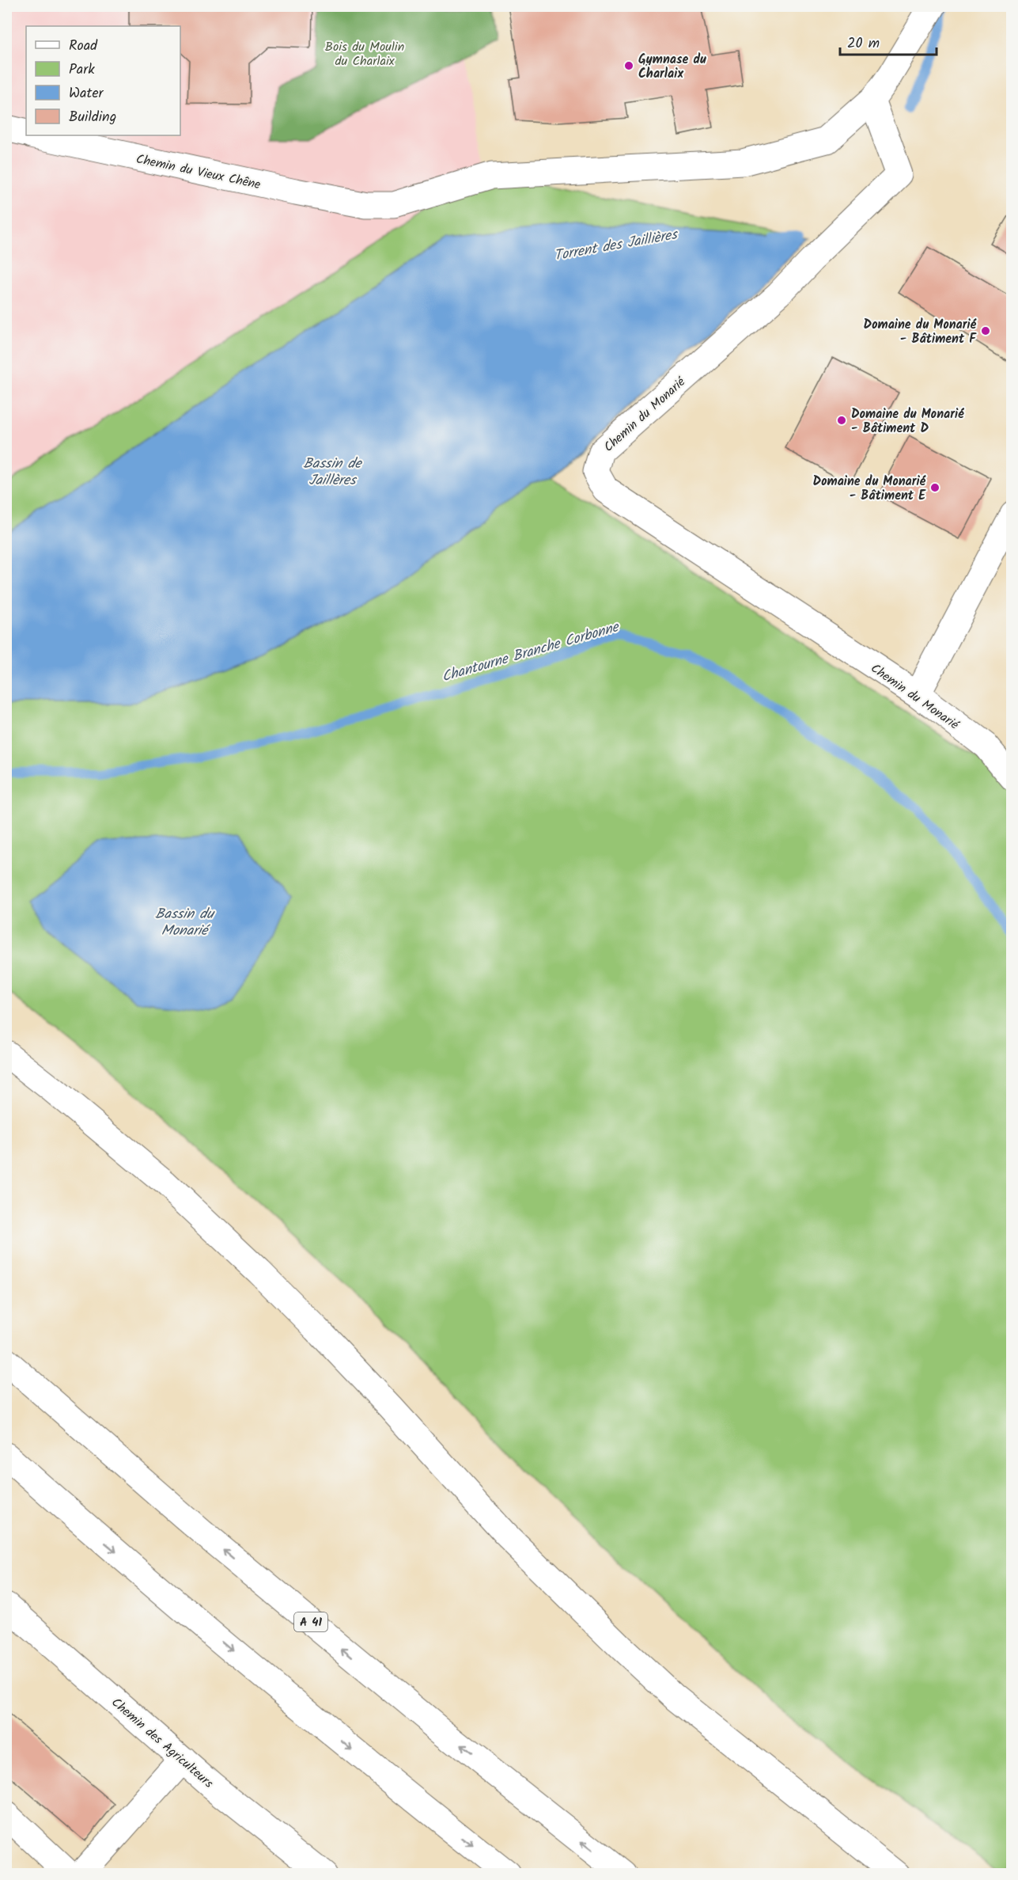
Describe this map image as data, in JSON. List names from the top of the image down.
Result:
{
  "streets": {
    "main road": [
      "Chemin du Vieux Chêne",
      "Chemin du Monarié",
      "A 41",
      "Chemin des Agriculteurs"
    ]
  },
  "crossings": [
    ["Chemin du Vieux Chêne", "Chemin du Monarié"]
  ],
  "water": [
    "Torrent des Jaillières",
    "Bassin de Jaillères",
    "Chantourne Branche Corbonne",
    "Bassin du Monarié"
  ],
  "parks": ["Bois du Moulin du Charlaix"],
  "places": [
    "Gymnase du Charlaix",
    "Domaine du Monarié - Bâtiment F",
    "Domaine du Monarié - Bâtiment D",
    "Domaine du Monarié - Bâtiment E"
  ],
  "legend": [
    "Road",
    "Park",
    "Water",
    "Building"
  ],
  "scale_bar": "20 m"
}
